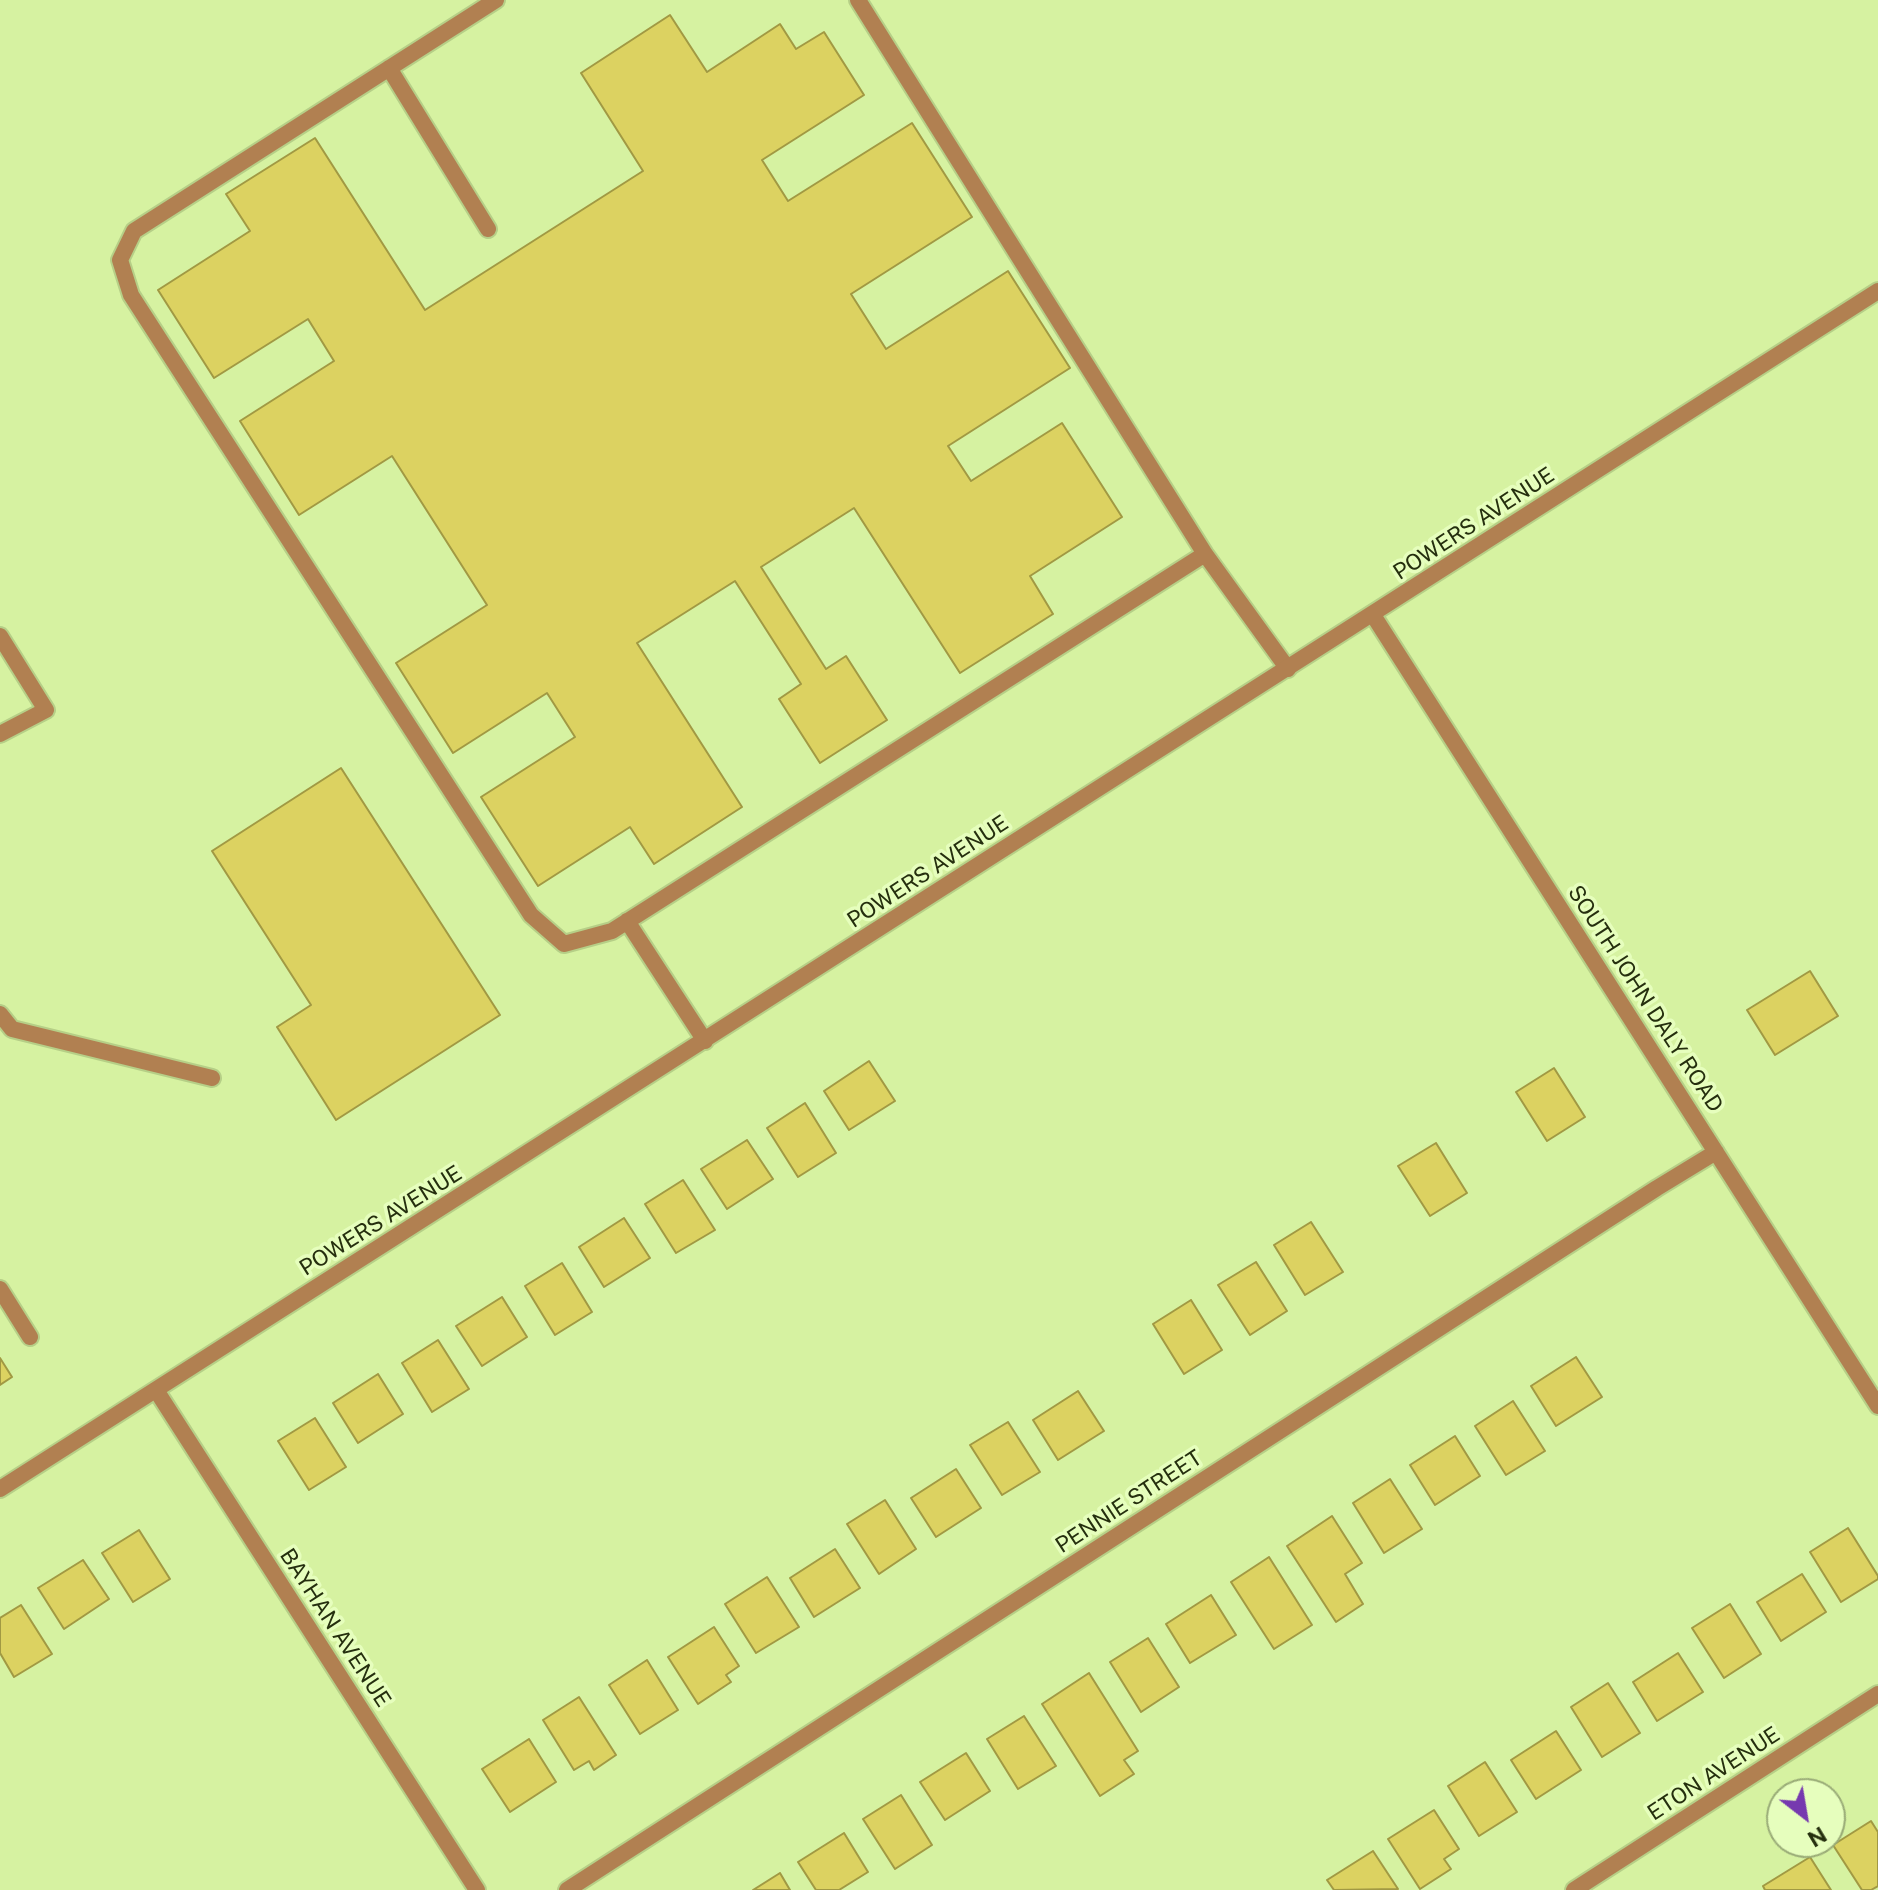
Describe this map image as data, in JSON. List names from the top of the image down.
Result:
{
  "streets": {
    "street": [
      "POWERS AVENUE",
      "SOUTH JOHN DALY ROAD",
      "PENNIE STREET",
      "BAYHAN AVENUE",
      "ETON AVENUE"
    ]
  },
  "crossings": [
    ["POWERS AVENUE", "SOUTH JOHN DALY ROAD"],
    ["POWERS AVENUE", "BAYHAN AVENUE"],
    ["SOUTH JOHN DALY ROAD", "PENNIE STREET"]
  ],
  "north": "bottom right"
}
